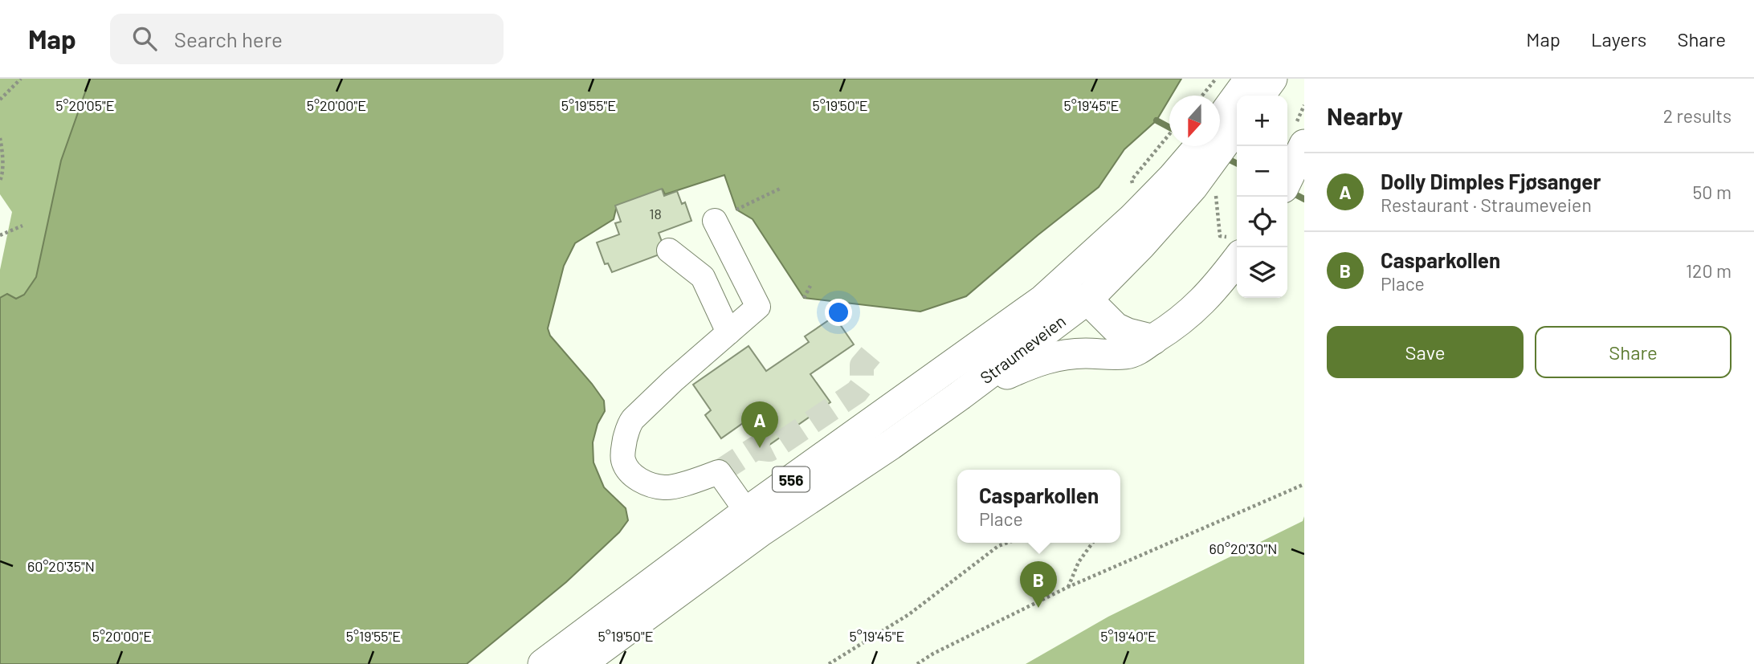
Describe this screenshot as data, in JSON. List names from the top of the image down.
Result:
{
  "streets": {
    "main road": ["Straumeveien", "556"]
  },
  "house_numbers": ["18"],
  "north": "bottom",
  "page": {
    "header": "Map",
    "search": "Search here",
    "nav": ["Map", "Layers", "Share"],
    "heading": ["Nearby", "2 results"],
    "map_buttons": ["+", "−"],
    "list": [
      {
        "mark": "A",
        "name": "Dolly Dimples Fjøsanger",
        "note": "Restaurant · Straumeveien",
        "value": "50 m"
      },
      {
        "mark": "B",
        "name": "Casparkollen",
        "note": "Place",
        "value": "120 m"
      }
    ],
    "buttons": ["Save", "Share"],
    "pins": ["A", "B"],
    "popup": ["Casparkollen", "Place"]
  },
  "coordinates": [
    "5°19'45\"E",
    "5°20'05\"E",
    "5°20'00\"E",
    "5°19'55\"E",
    "5°19'50\"E",
    "60°20'30\"N",
    "60°20'35\"N",
    "5°19'40\"E"
  ]
}
